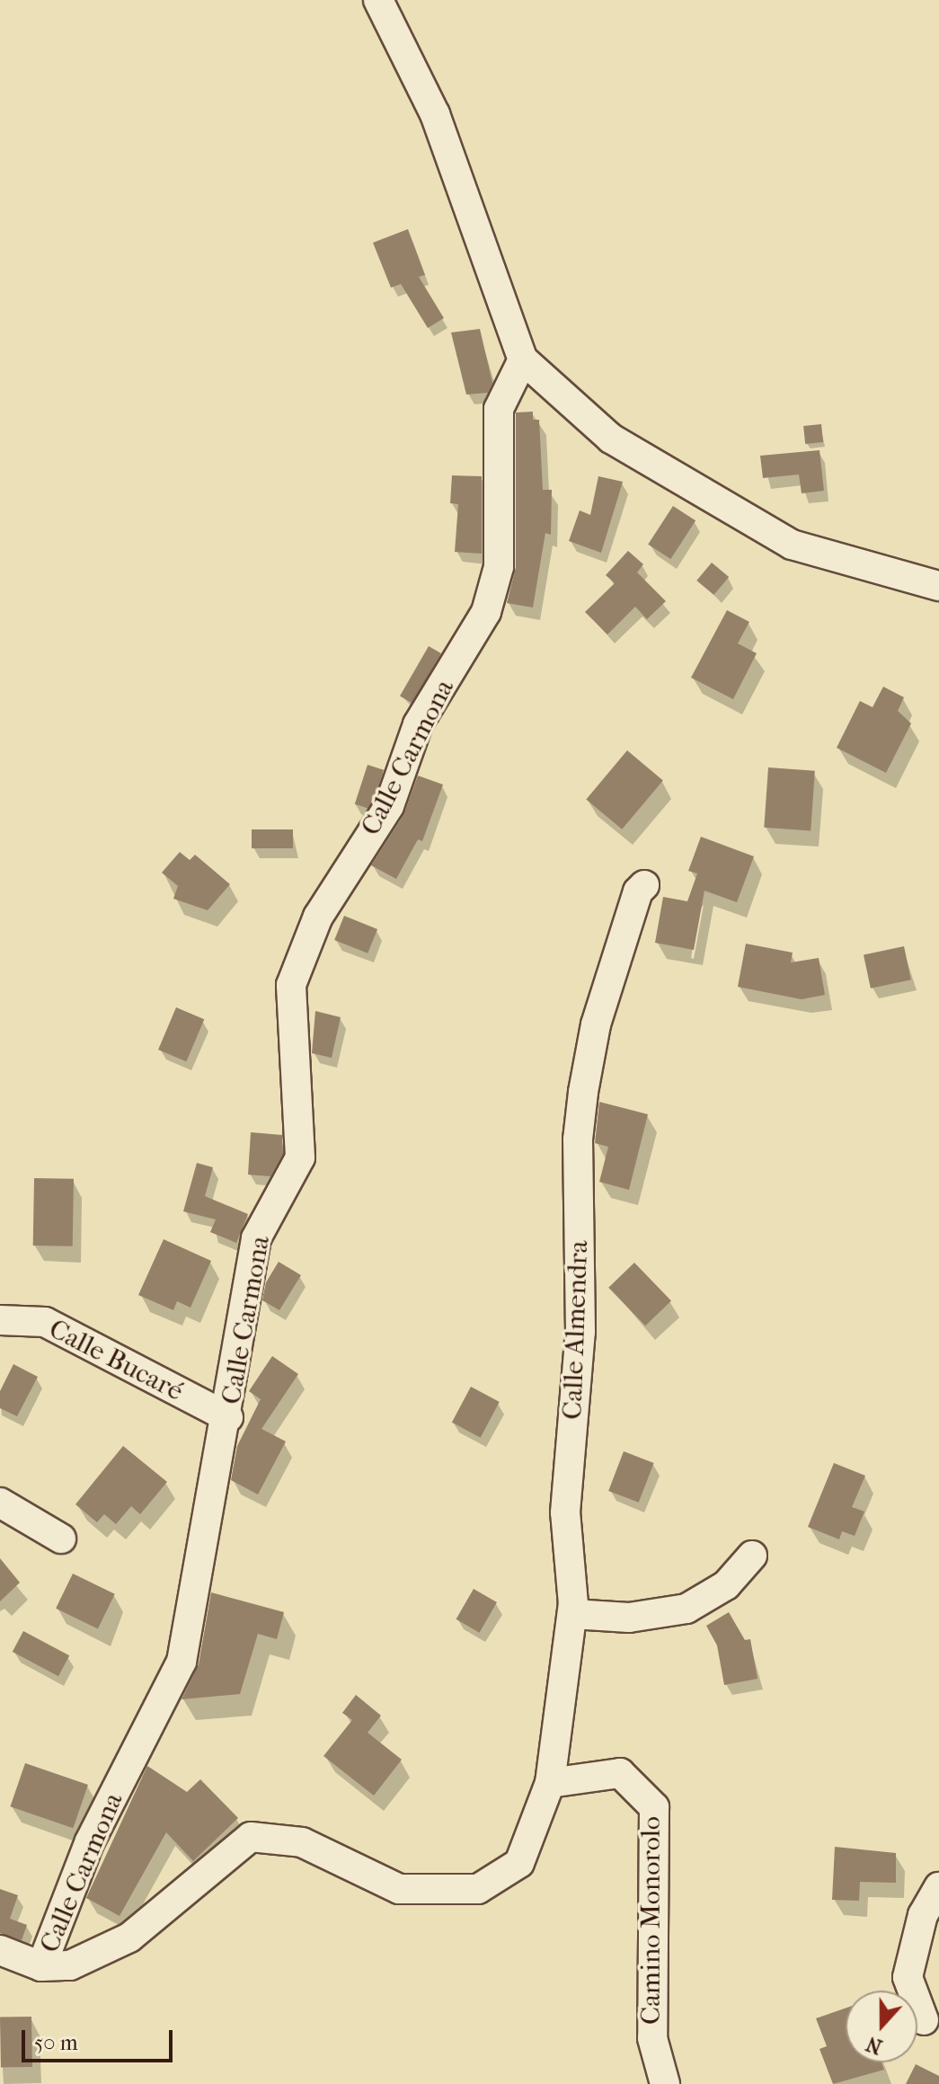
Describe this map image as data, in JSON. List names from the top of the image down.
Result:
{
  "streets": {
    "street": [
      "Calle Carmona",
      "Calle Almendra",
      "Calle Bucaré",
      "Camino Monorolo"
    ]
  },
  "crossings": [
    ["Calle Carmona", "Calle Bucaré"],
    ["Calle Almendra", "Camino Monorolo"]
  ],
  "scale_bar": "50 m",
  "north": "bottom"
}
